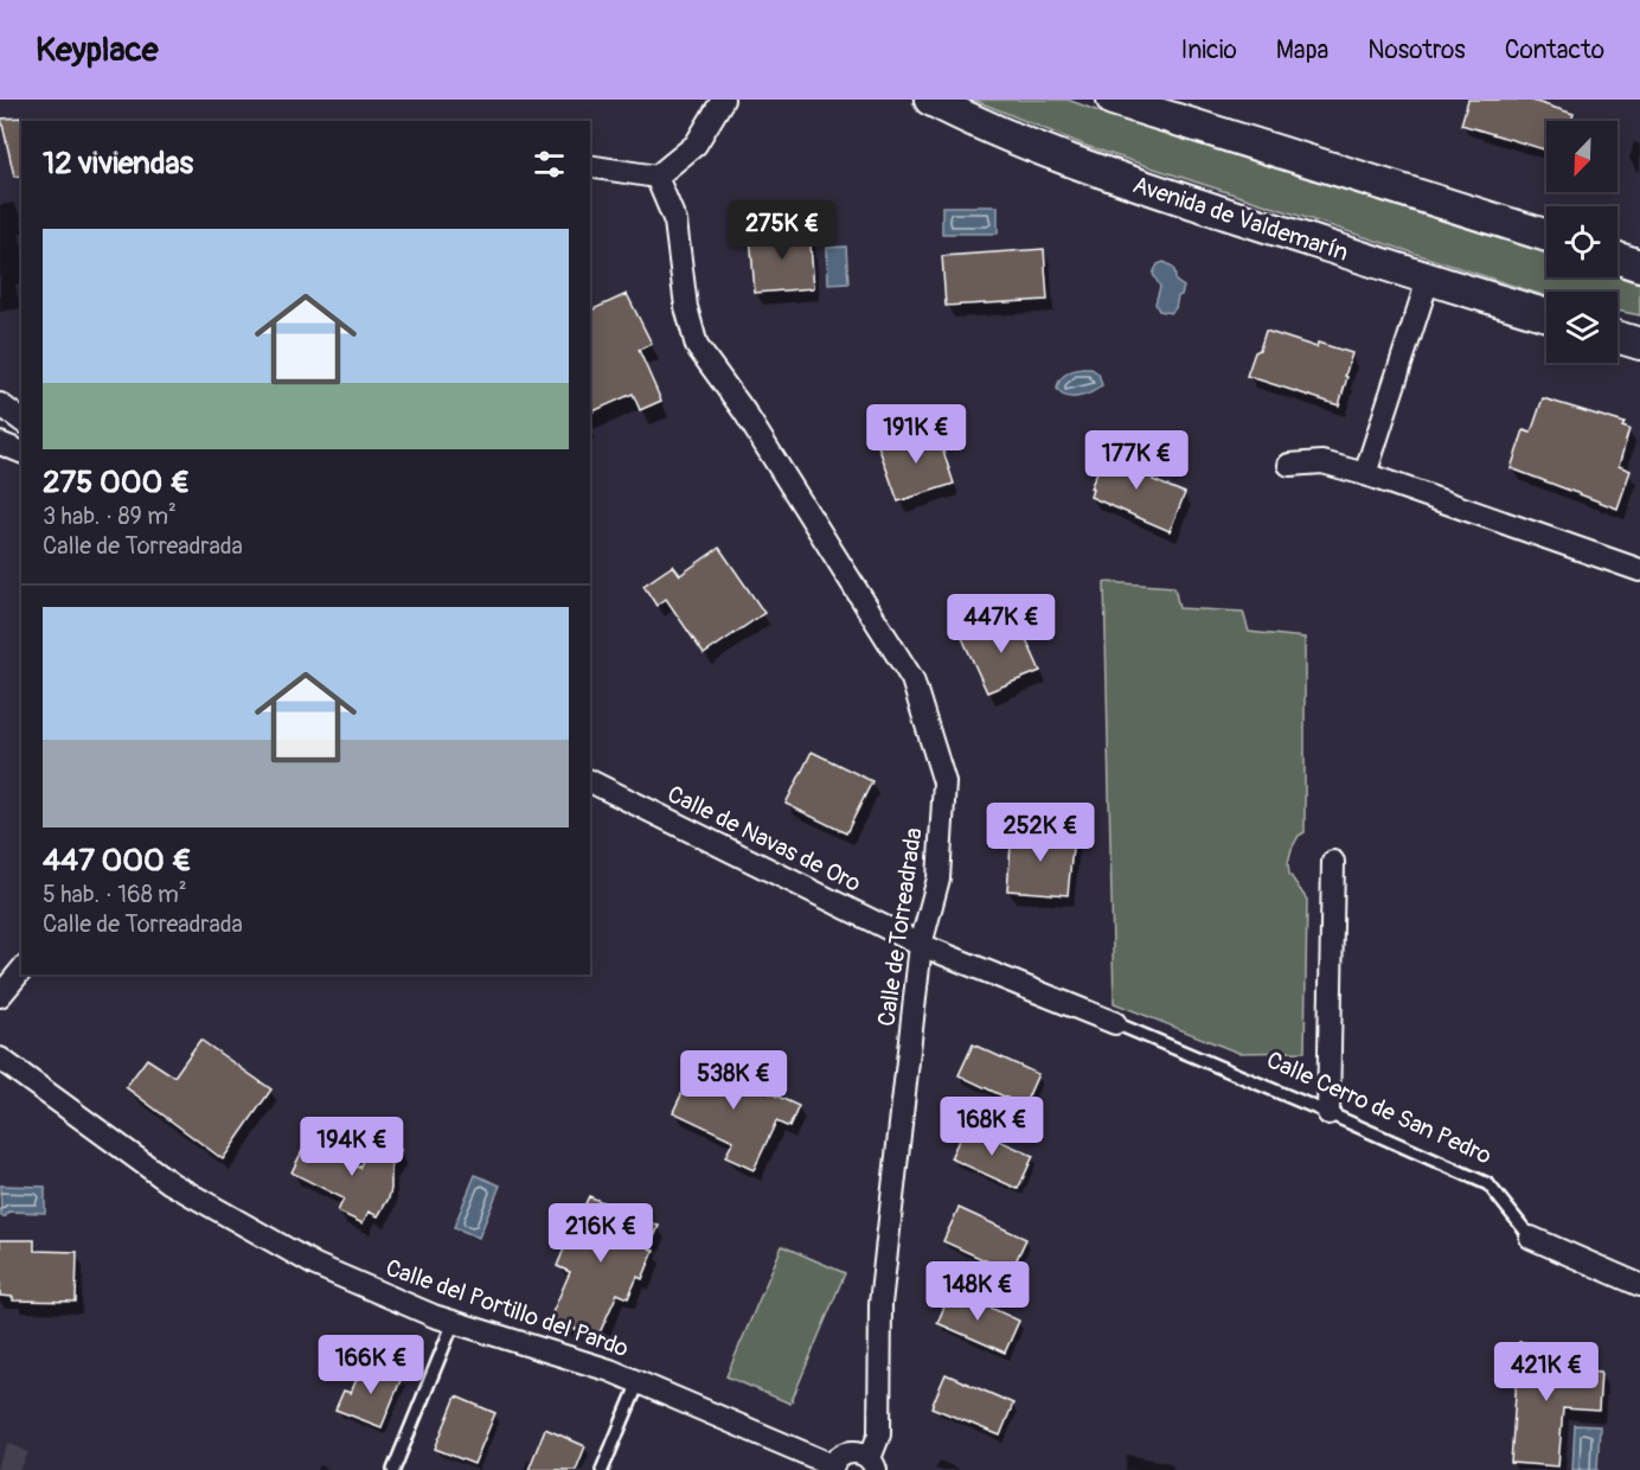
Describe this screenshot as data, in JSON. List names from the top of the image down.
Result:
{
  "streets": {
    "street": [
      "Avenida de Valdemarín",
      "Calle de Navas de Oro",
      "Calle de Torreadrada",
      "Calle Cerro de San Pedro",
      "Calle del Portillo del Pardo"
    ]
  },
  "crossings": [
    ["Calle de Navas de Oro", "Calle de Torreadrada"],
    ["Calle de Navas de Oro", "Calle Cerro de San Pedro"]
  ],
  "north": "bottom left",
  "page": {
    "header": "Keyplace",
    "nav": [
      "Inicio",
      "Mapa",
      "Nosotros",
      "Contacto"
    ],
    "heading": "12 viviendas",
    "price": [
      "275K €",
      "191K €",
      "177K €",
      "447K €",
      "252K €",
      "538K €",
      "168K €",
      "194K €",
      "216K €",
      "148K €",
      "166K €",
      "421K €"
    ],
    "list": [
      {
        "name": "275 000 €",
        "note": "3 hab. · 89 m² · Calle de Torreadrada"
      },
      {
        "name": "447 000 €",
        "note": "5 hab. · 168 m² · Calle de Torreadrada"
      }
    ]
  }
}
